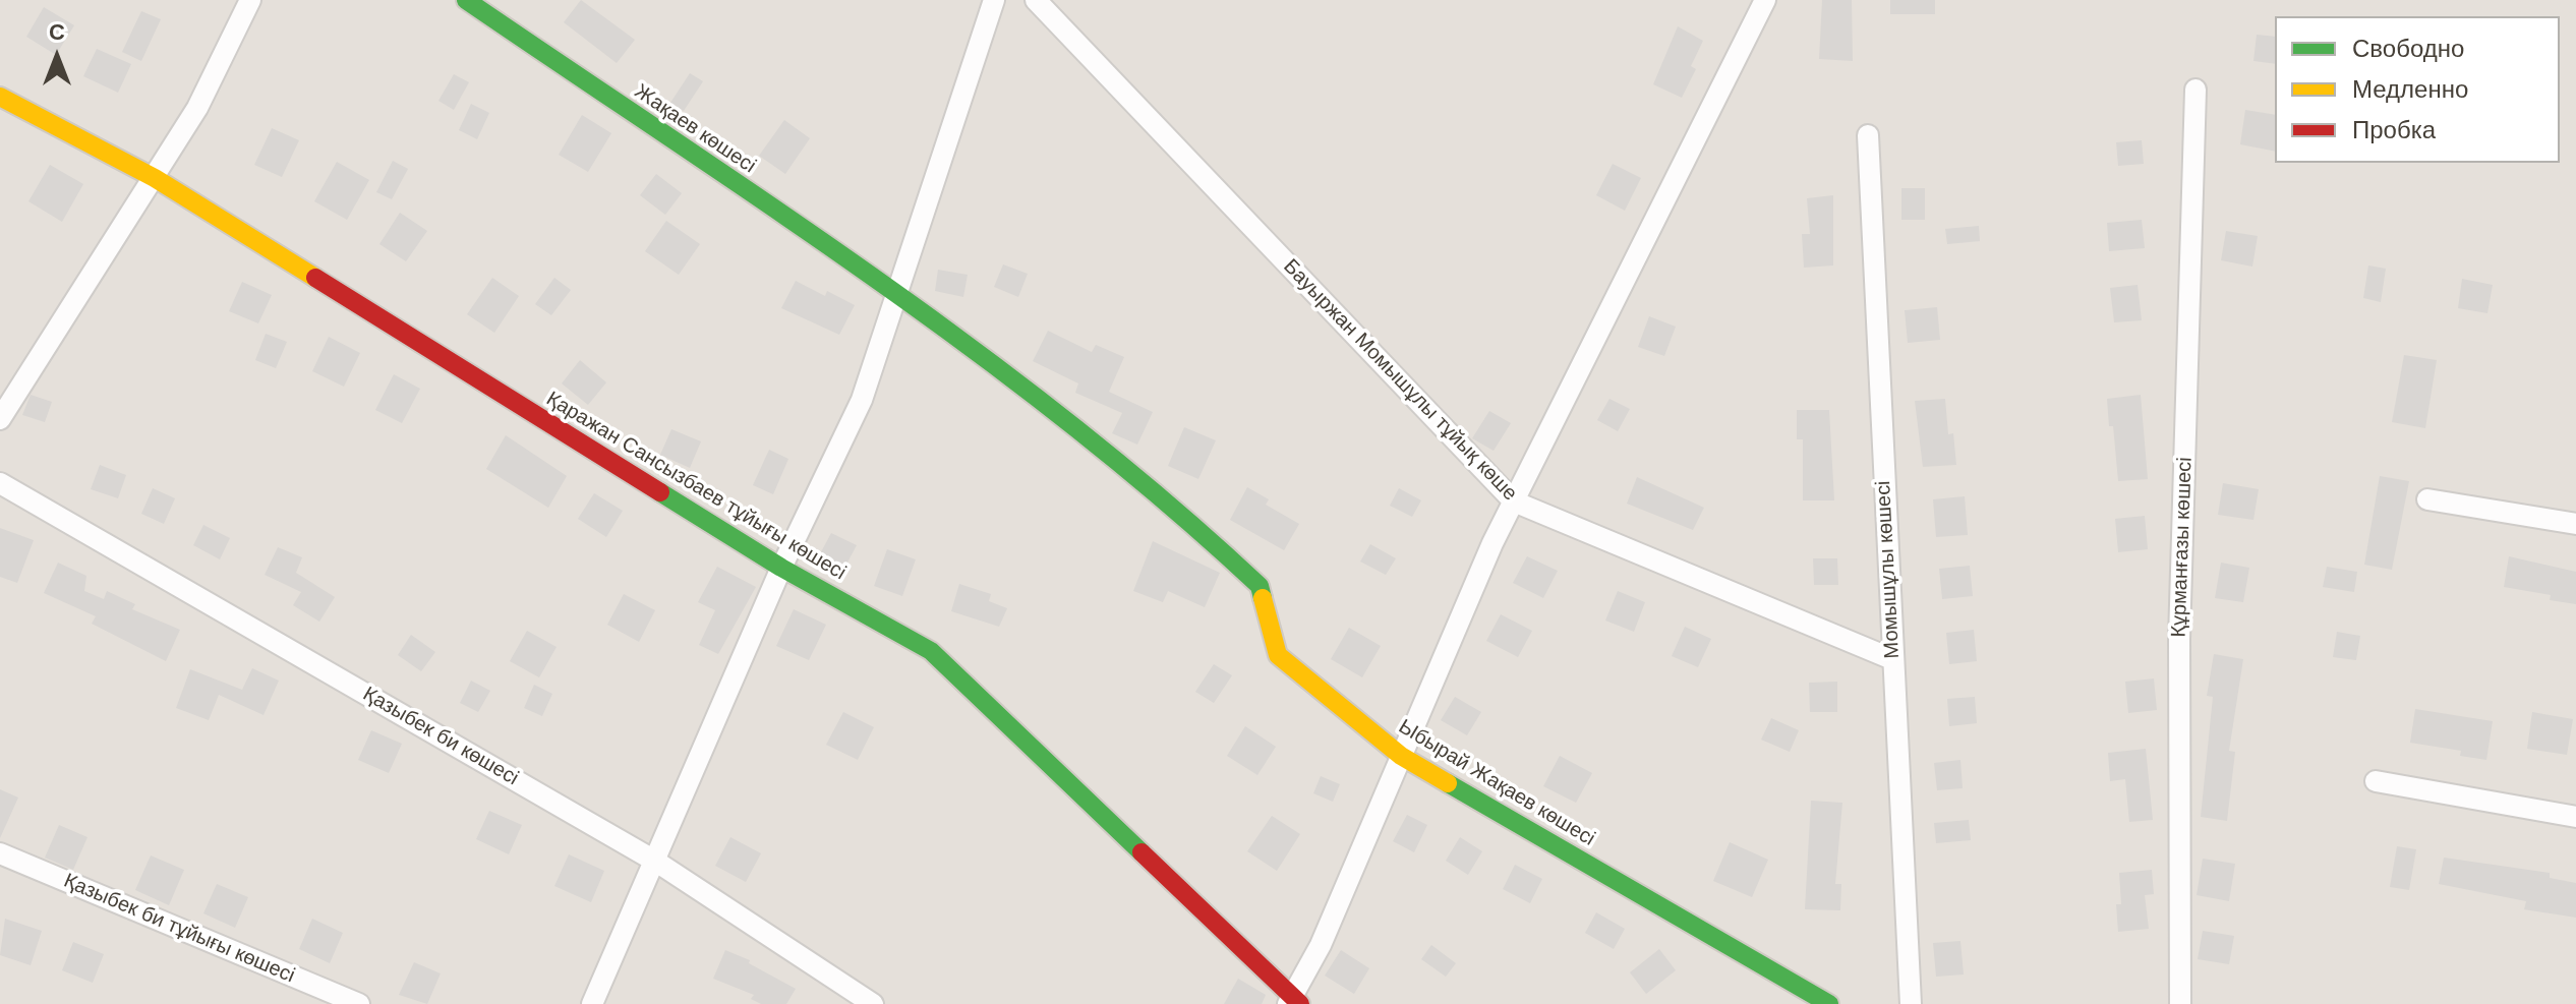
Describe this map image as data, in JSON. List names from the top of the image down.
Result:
{
  "streets": {
    "street": [
      "Жақаев көшесі",
      "Бауыржан Момышұлы тұйық көше",
      "Қаражан Сансызбаев тұйығы көшесі",
      "Құрманғазы көшесі",
      "Момышұлы көшесі",
      "Қазыбек би көшесі",
      "Ыбырай Жақаев көшесі",
      "Қазыбек би тұйығы көшесі"
    ]
  },
  "crossings": [
    ["Жақаев көшесі", "Ыбырай Жақаев көшесі"],
    ["Бауыржан Момышұлы тұйық көше", "Момышұлы көшесі"]
  ],
  "legend": ["Свободно", "Медленно", "Пробка"],
  "north": "top"
}
